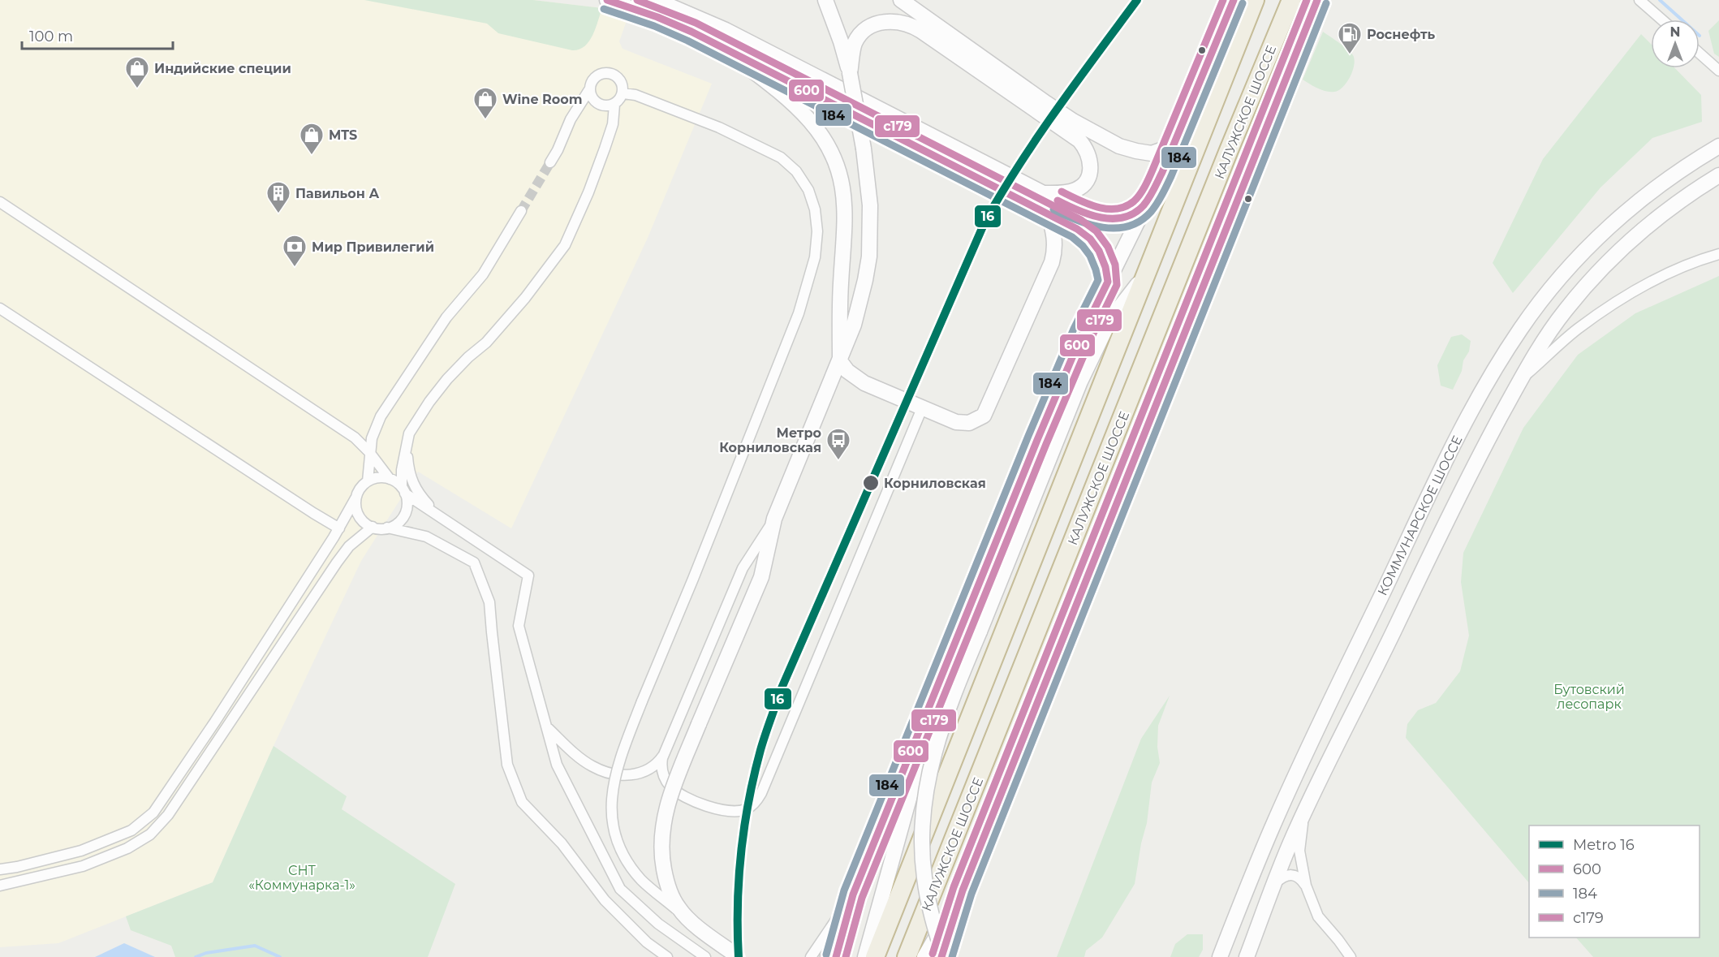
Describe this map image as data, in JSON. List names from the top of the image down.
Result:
{
  "streets": {
    "highway": ["КАЛУЖСКОЕ ШОССЕ"],
    "main road": ["КОММУНАРСКОЕ ШОССЕ"]
  },
  "parks": ["Бутовский лесопарк", "СНТ «Коммунарка-1»"],
  "places": {
    "fuel station": ["Роснефть"],
    "shop": ["Индийские специи", "Wine Room", "MTS"],
    "building": ["Павильон А"],
    "bank": ["Мир Привилегий"],
    "bus stop": ["Метро Корниловская"],
    "other": ["Корниловская"]
  },
  "lines": [
    "metro line 16",
    "transit line 600",
    "transit line с179",
    "transit line 184"
  ],
  "legend": [
    "Metro 16",
    "600",
    "184",
    "с179"
  ],
  "scale_bar": "100 m",
  "north": "top"
}
